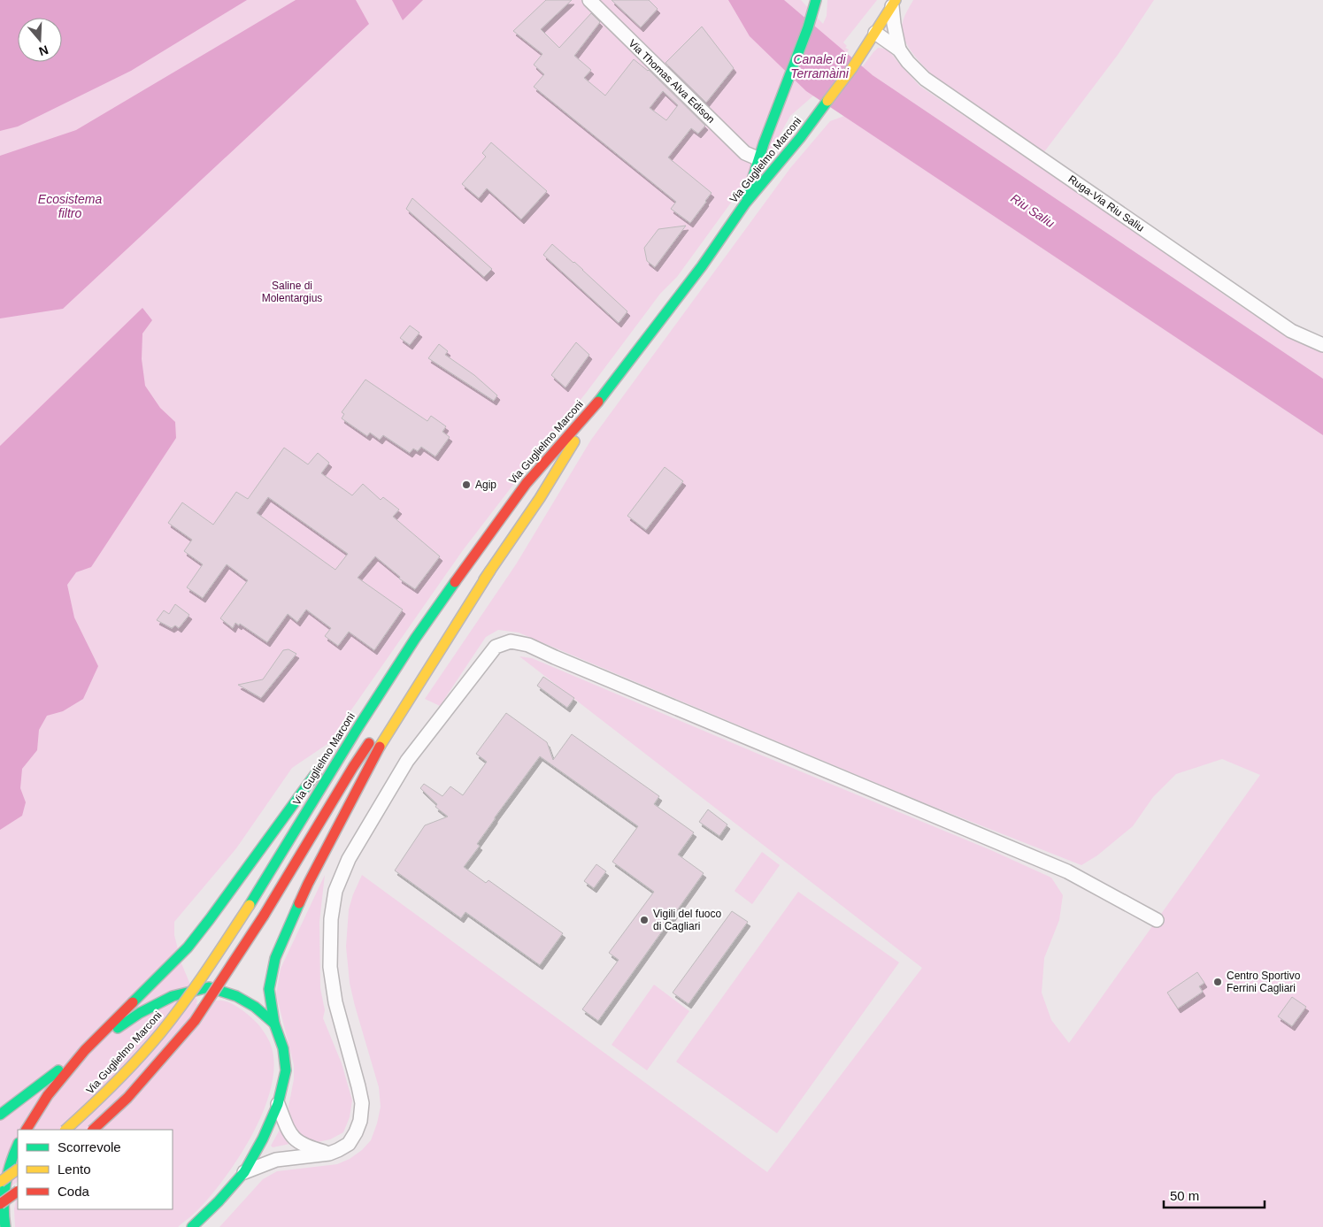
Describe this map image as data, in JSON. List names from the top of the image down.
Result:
{
  "streets": {
    "main road": ["Via Guglielmo Marconi"],
    "street": ["Via Thomas Alva Edison", "Ruga-Via Riu Saliu"]
  },
  "crossings": [
    ["Via Guglielmo Marconi", "Ruga-Via Riu Saliu"]
  ],
  "water": ["Canale di Terramàini", "Ecosistema filtro", "Riu Saliu"],
  "parks": ["Saline di Molentargius"],
  "places": ["Agip", "Vigili del fuoco di Cagliari", "Centro Sportivo Ferrini Cagliari"],
  "legend": ["Scorrevole", "Lento", "Coda"],
  "scale_bar": "50 m",
  "north": "bottom"
}
